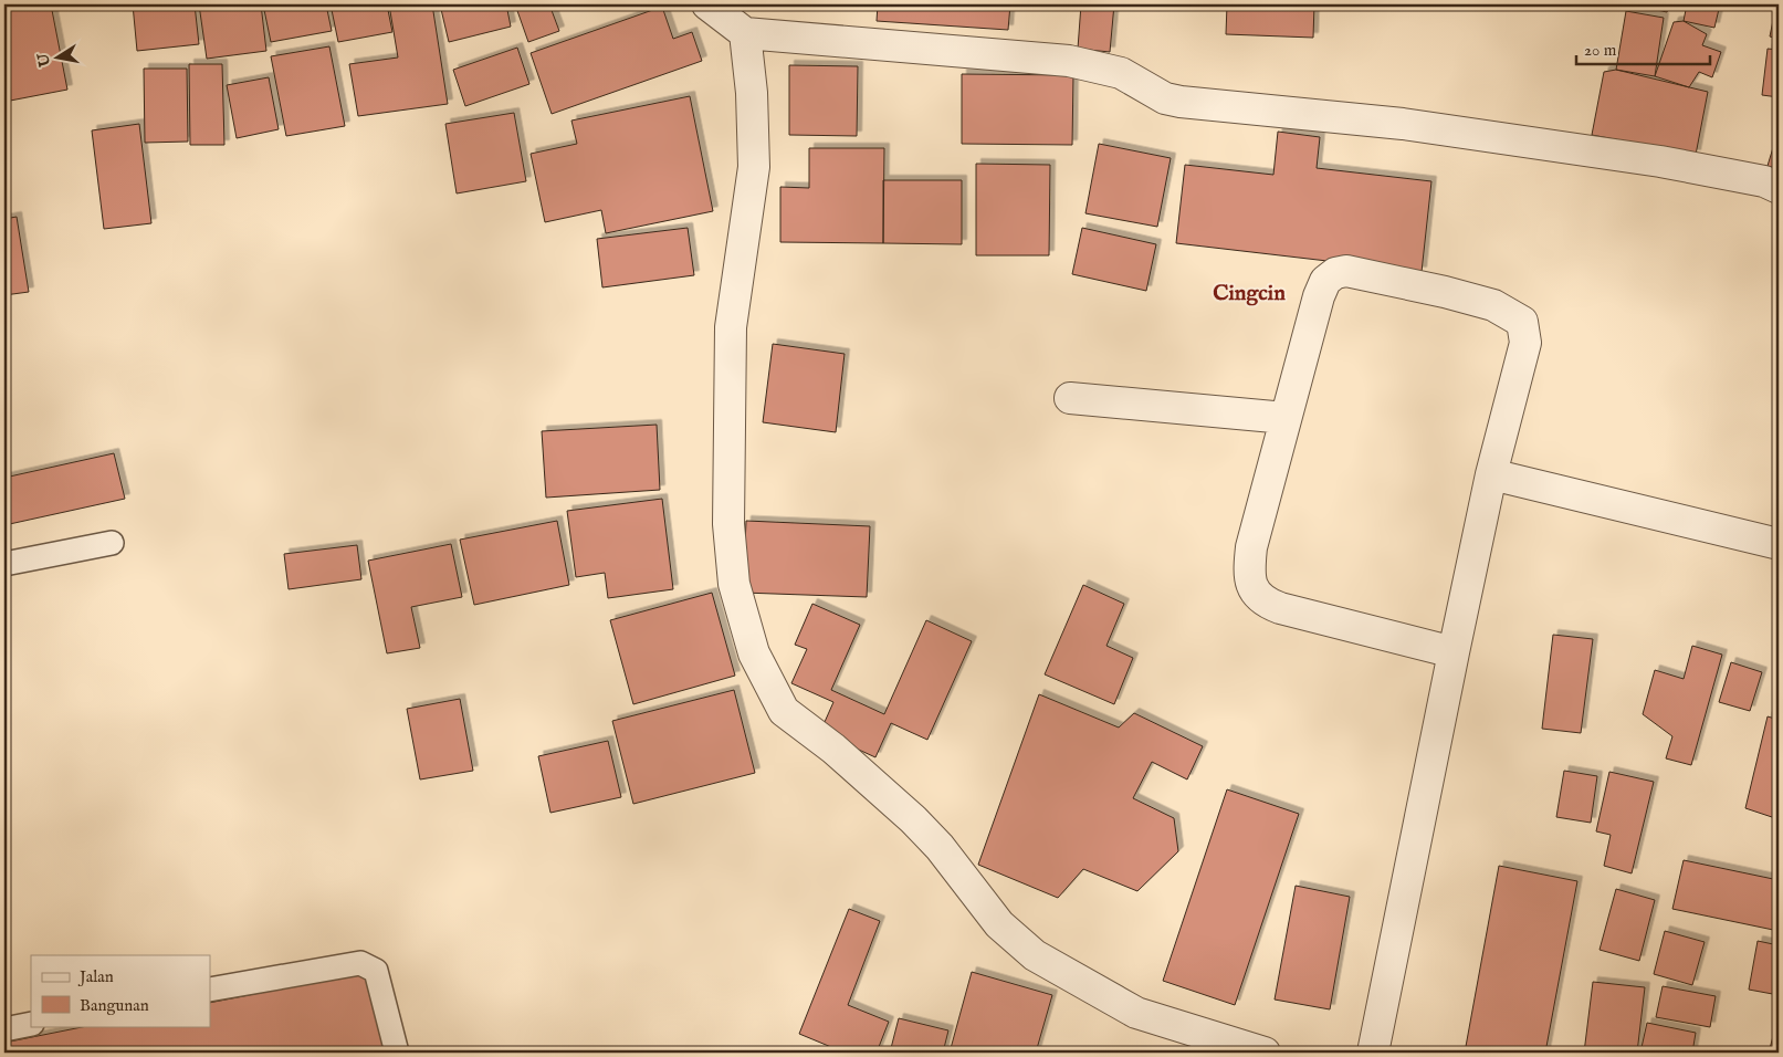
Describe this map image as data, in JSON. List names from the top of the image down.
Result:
{
  "districts": ["Cingcin"],
  "legend": ["Jalan", "Bangunan"],
  "scale_bar": "20 m",
  "north": "left"
}
